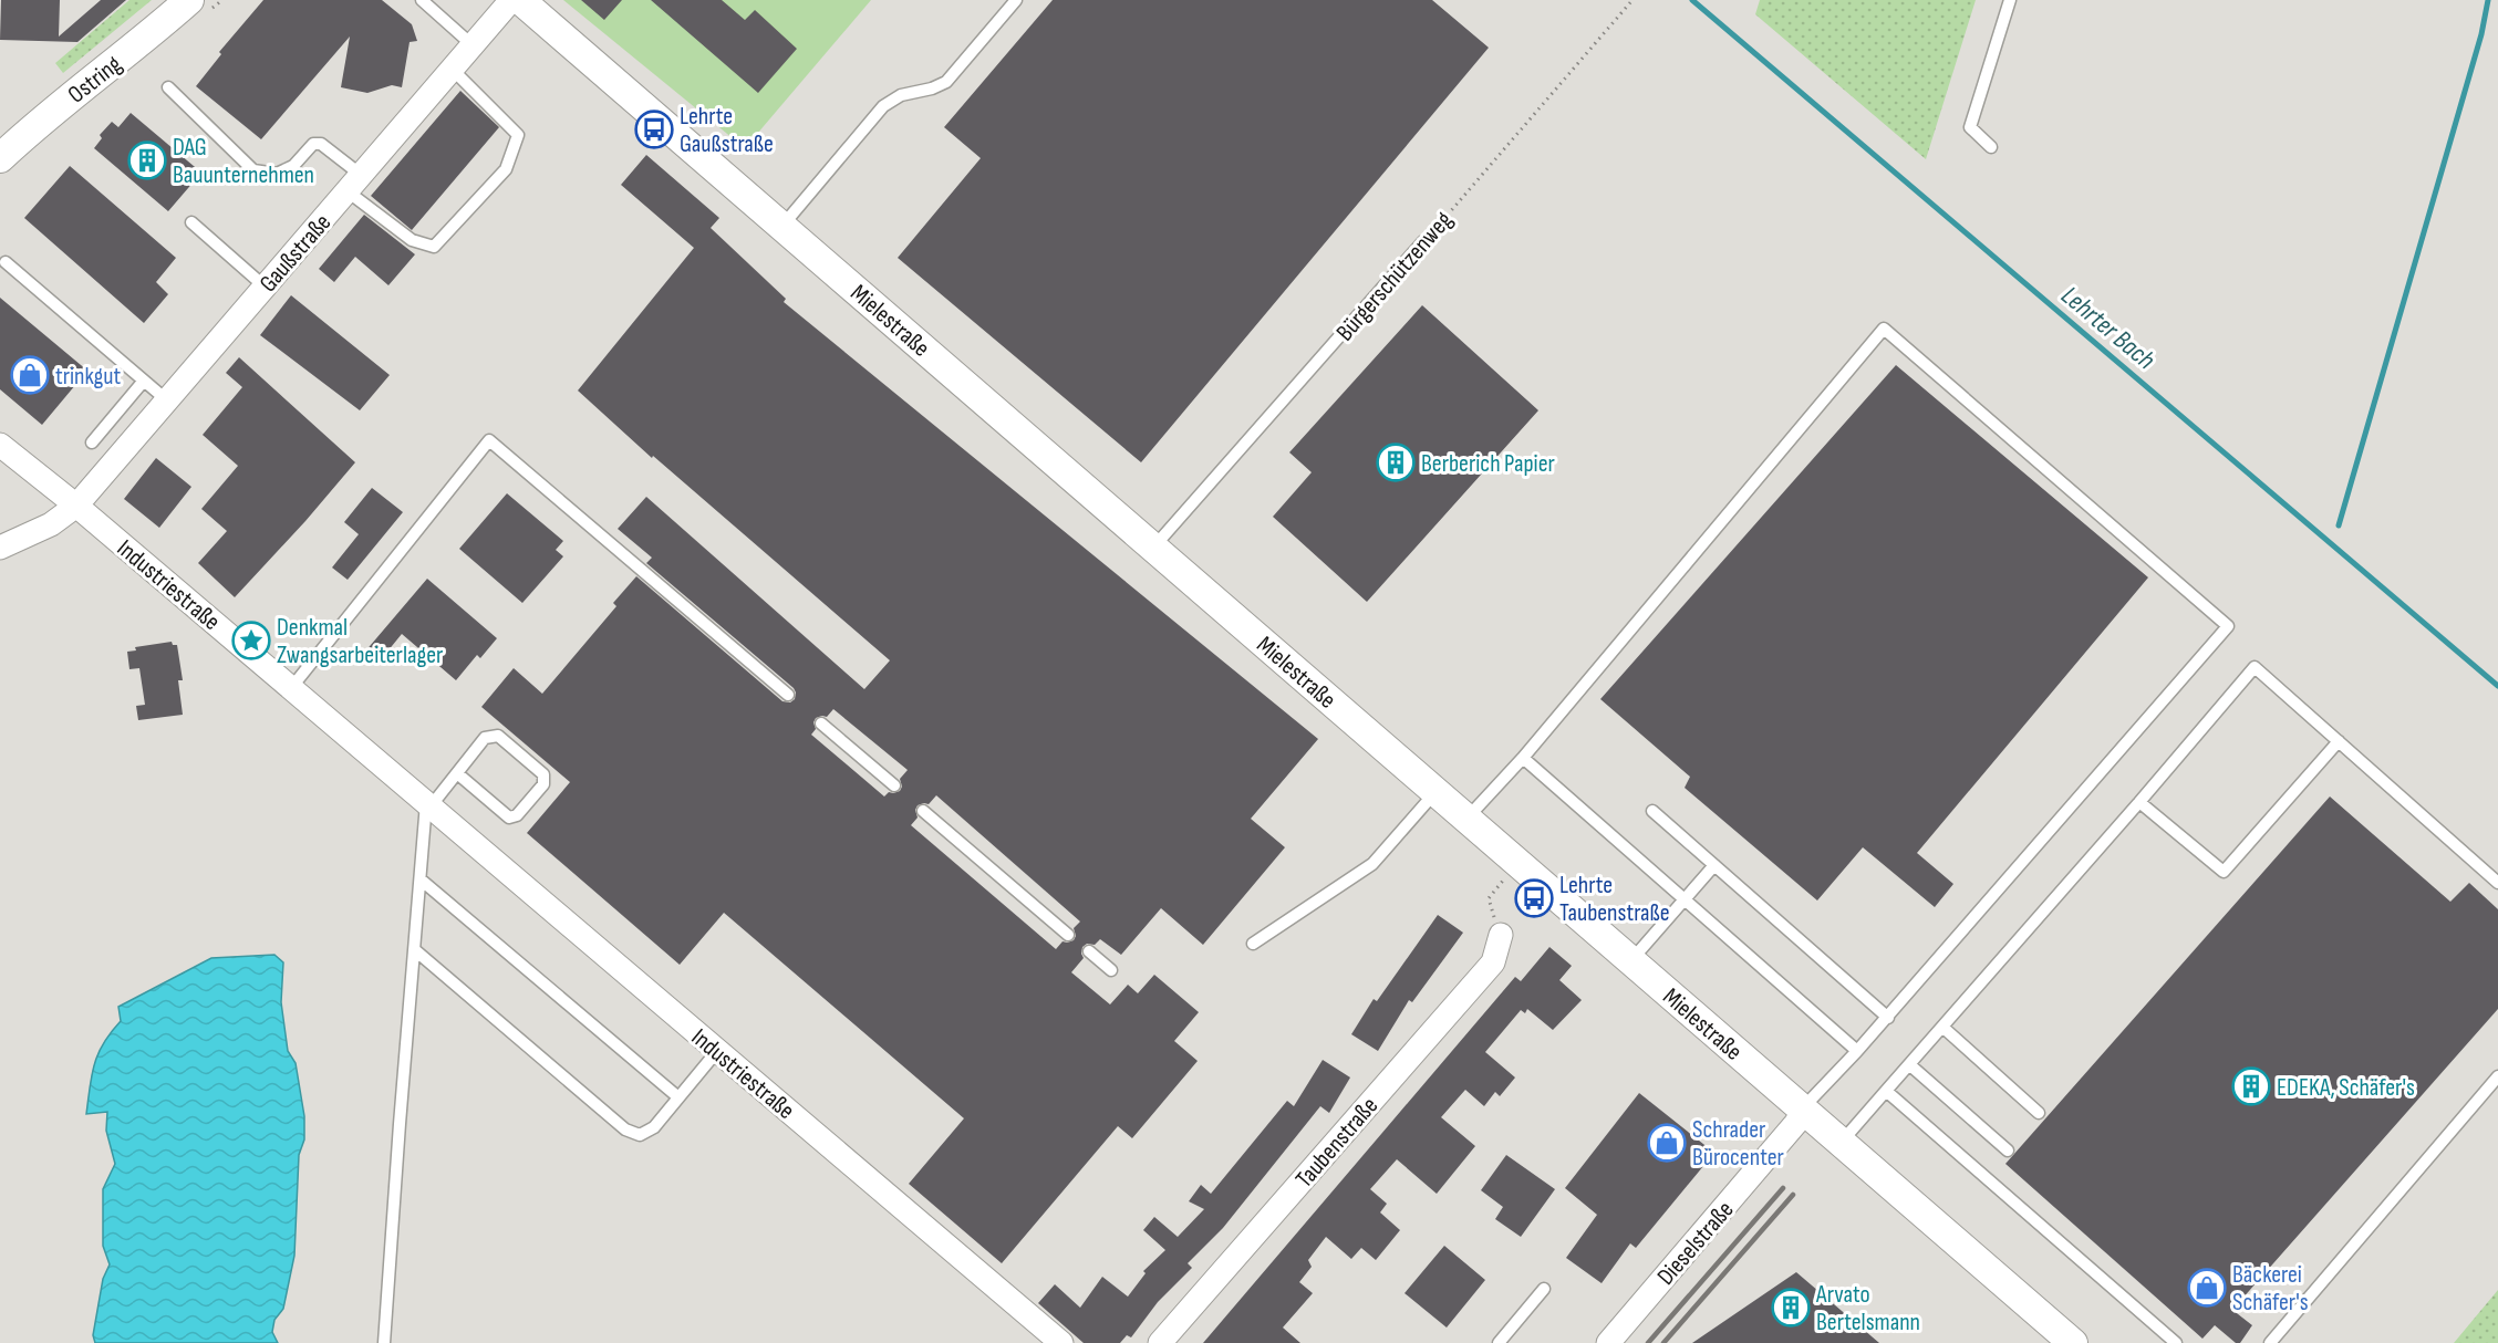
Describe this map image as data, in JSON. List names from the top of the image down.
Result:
{
  "streets": {
    "street": [
      "Ostring",
      "Gaußstraße",
      "Mielestraße",
      "Industriestraße",
      "Taubenstraße",
      "Dieselstraße"
    ],
    "lane": ["Bürgerschützenweg"]
  },
  "crossings": [
    ["Gaußstraße", "Industriestraße"],
    ["Bürgerschützenweg", "Mielestraße"],
    ["Mielestraße", "Dieselstraße"]
  ],
  "water": ["Lehrter Bach"],
  "places": {
    "bus stop": ["Lehrte Gaußstraße", "Lehrte Taubenstraße"],
    "building": [
      "DAG Bauunternehmen",
      "Berberich Papier",
      "EDEKA, Schäfer's",
      "Arvato Bertelsmann"
    ],
    "shop": ["trinkgut", "Schrader Bürocenter", "Bäckerei Schäfer's"],
    "place": ["Denkmal Zwangsarbeiterlager"]
  }
}
